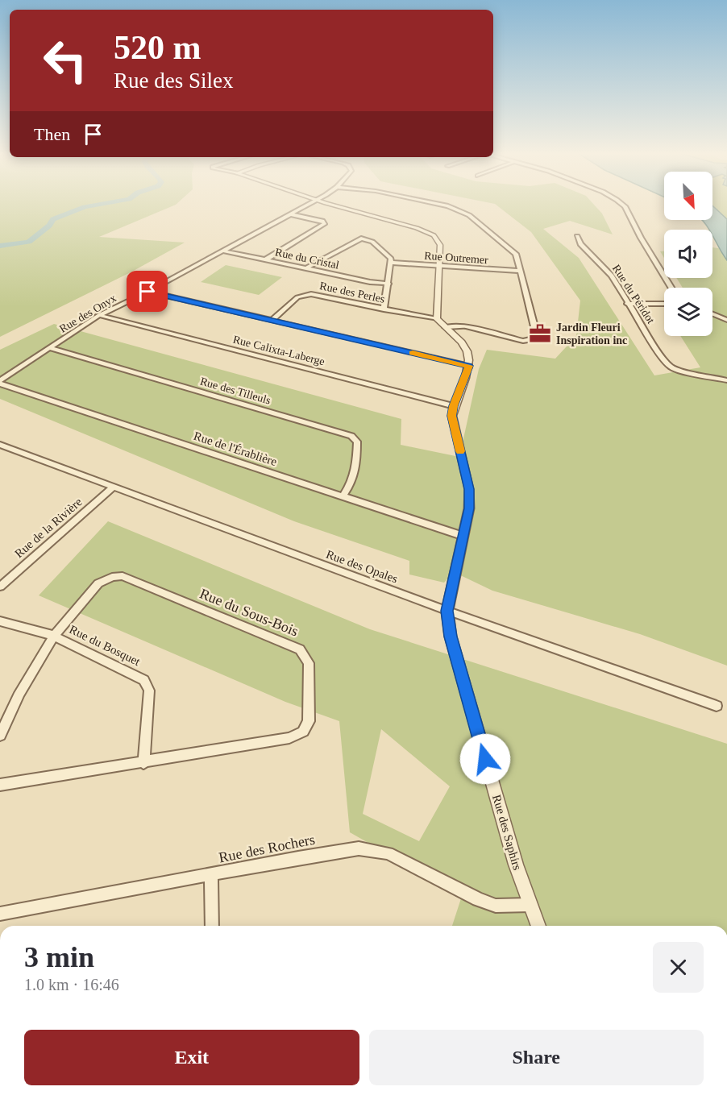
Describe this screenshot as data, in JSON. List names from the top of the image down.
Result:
{
  "streets": {
    "street": [
      "Rue Outremer",
      "Rue du Cristal",
      "Rue des Perles",
      "Rue du Péridot",
      "Rue des Onyx",
      "Rue Calixta-Laberge",
      "Rue des Tilleuls",
      "Rue de l'Érablière",
      "Rue de la Rivière",
      "Rue des Opales",
      "Rue du Sous-Bois",
      "Rue du Bosquet",
      "Rue des Saphirs",
      "Rue des Rochers"
    ]
  },
  "crossings": [
    ["Rue du Cristal", "Rue des Onyx"],
    ["Rue des Onyx", "Rue Calixta-Laberge"],
    ["Rue des Onyx", "Rue des Tilleuls"],
    ["Rue des Onyx", "Rue de l'Érablière"],
    ["Rue Calixta-Laberge", "Rue des Saphirs"],
    ["Rue des Tilleuls", "Rue de l'Érablière"],
    ["Rue de l'Érablière", "Rue des Saphirs"],
    ["Rue de la Rivière", "Rue des Opales"],
    ["Rue des Opales", "Rue des Saphirs"],
    ["Rue du Sous-Bois", "Rue du Bosquet"],
    ["Rue des Saphirs", "Rue des Rochers"]
  ],
  "places": {
    "office": ["Jardin Fleuri Inspiration inc"]
  },
  "north": "bottom right",
  "page": {
    "turn": ["520 m", "Rue des Silex"],
    "then": "Then",
    "heading": ["3 min", "1.0 km · 16:46"],
    "buttons": ["Exit", "Share"]
  }
}
